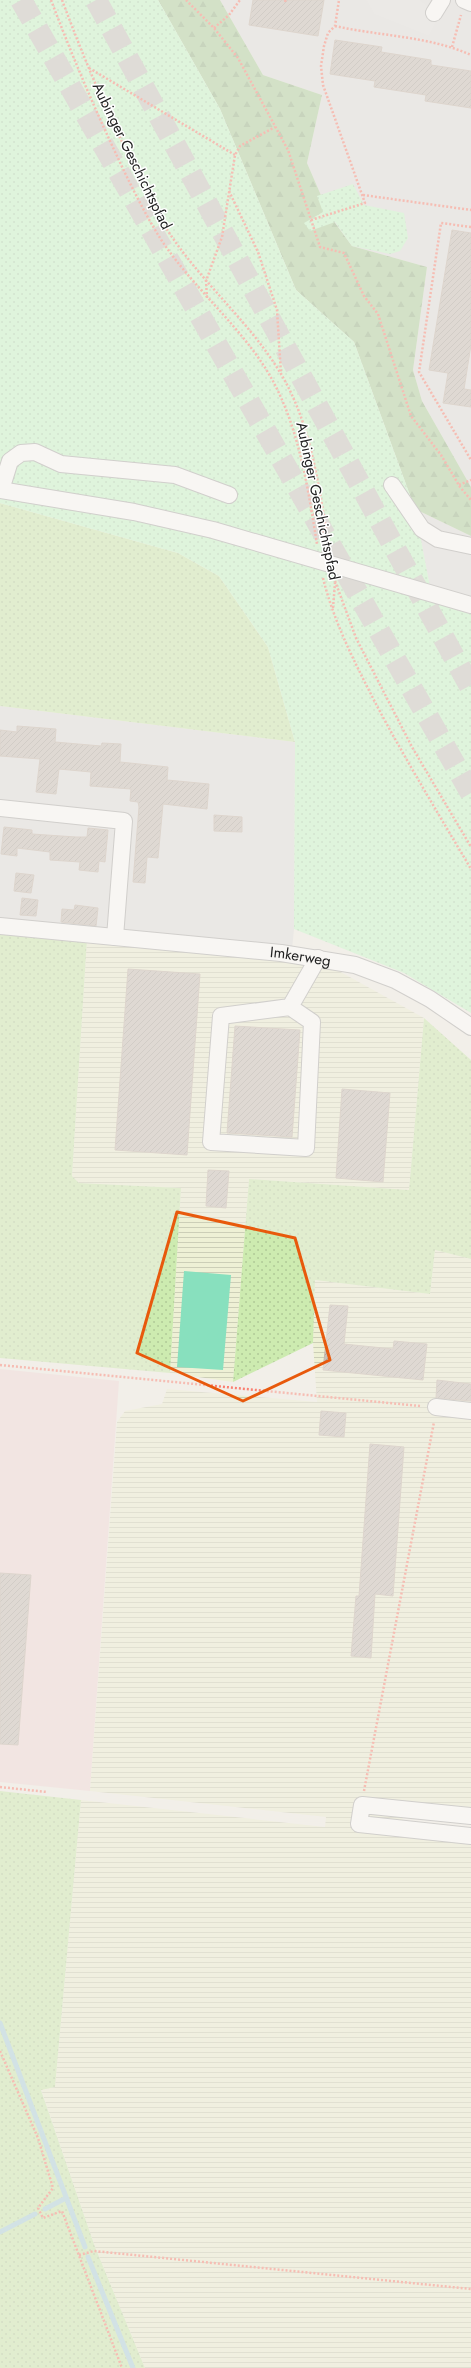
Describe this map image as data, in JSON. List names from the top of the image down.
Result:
{
  "streets": {
    "street": ["Imkerweg"],
    "path": ["Aubinger Geschichtspfad"]
  }
}
